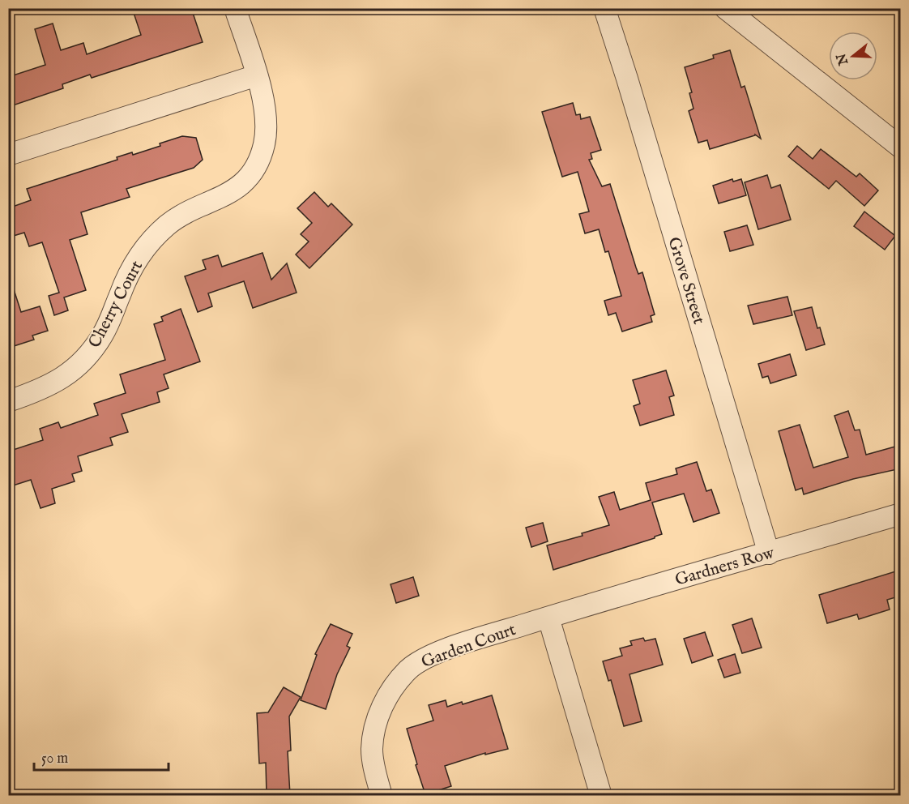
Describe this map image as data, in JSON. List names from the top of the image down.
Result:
{
  "streets": {
    "street": [
      "Grove Street",
      "Cherry Court",
      "Gardners Row",
      "Garden Court"
    ]
  },
  "crossings": [
    ["Grove Street", "Gardners Row"],
    ["Gardners Row", "Garden Court"]
  ],
  "scale_bar": "50 m",
  "north": "left"
}
